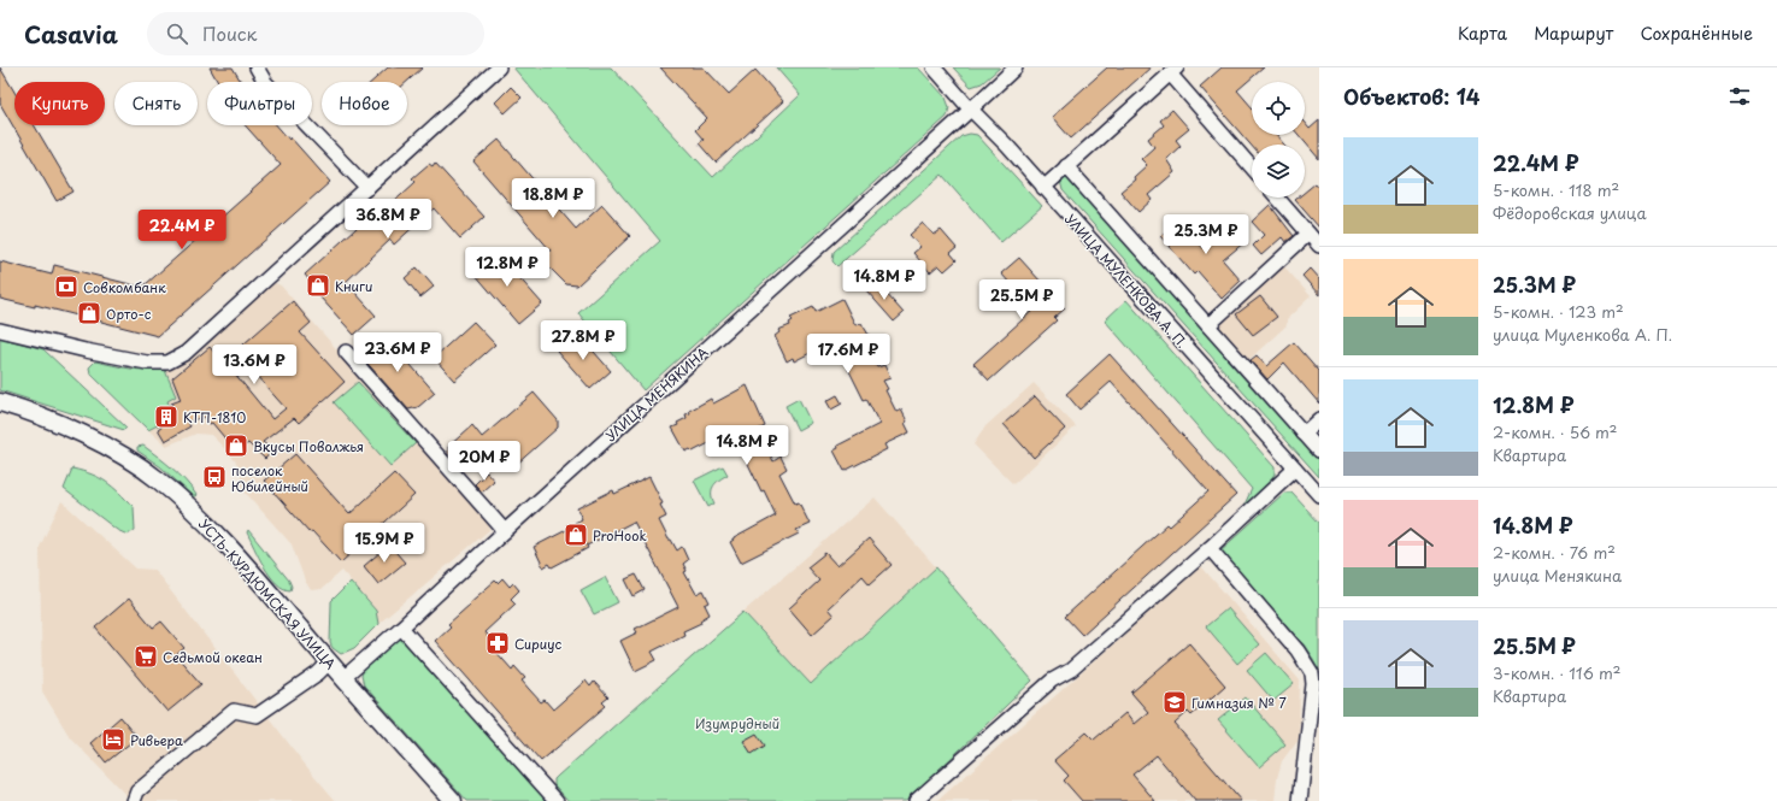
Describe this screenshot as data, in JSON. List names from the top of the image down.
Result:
{
  "streets": {
    "main road": ["УСТЬ-КУРДЮМСКАЯ УЛИЦА"],
    "street": ["УЛИЦА МУЛЕНКОВА А. П.", "УЛИЦА МЕНЯКИНА"]
  },
  "crossings": [
    ["УЛИЦА МУЛЕНКОВА А. П.", "УЛИЦА МЕНЯКИНА"],
    ["УЛИЦА МЕНЯКИНА", "УСТЬ-КУРДЮМСКАЯ УЛИЦА"]
  ],
  "parks": ["Изумрудный"],
  "places": {
    "shop": [
      "Книги",
      "Орто-с",
      "Вкусы Поволжья",
      "ProHook"
    ],
    "bank": ["Совкомбанк"],
    "building": ["КТП-1810"],
    "bus stop": ["поселок Юбилейный"],
    "pharmacy": ["Сириус"],
    "supermarket": ["Седьмой океан"],
    "school or university": ["Гимназия № 7"],
    "hotel": ["Ривьера"]
  },
  "page": {
    "header": "Casavia",
    "search": "Поиск",
    "nav": ["Карта", "Маршрут", "Сохранённые"],
    "heading": "Объектов: 14",
    "chip": [
      "Купить",
      "Снять",
      "Фильтры",
      "Новое"
    ],
    "list": [
      {
        "name": "22.4M ₽",
        "note": "5-комн. · 118 m² · Фёдоровская улица"
      },
      {
        "name": "25.3M ₽",
        "note": "5-комн. · 123 m² · улица Муленкова А. П."
      },
      {
        "name": "12.8M ₽",
        "note": "2-комн. · 56 m² · Квартира"
      },
      {
        "name": "14.8M ₽",
        "note": "2-комн. · 76 m² · улица Менякина"
      },
      {
        "name": "25.5M ₽",
        "note": "3-комн. · 116 m² · Квартира"
      }
    ],
    "price": [
      "18.8M ₽",
      "36.8M ₽",
      "22.4M ₽",
      "25.3M ₽",
      "12.8M ₽",
      "14.8M ₽",
      "25.5M ₽",
      "27.8M ₽",
      "23.6M ₽",
      "17.6M ₽",
      "13.6M ₽",
      "14.8M ₽",
      "20M ₽",
      "15.9M ₽"
    ]
  }
}
